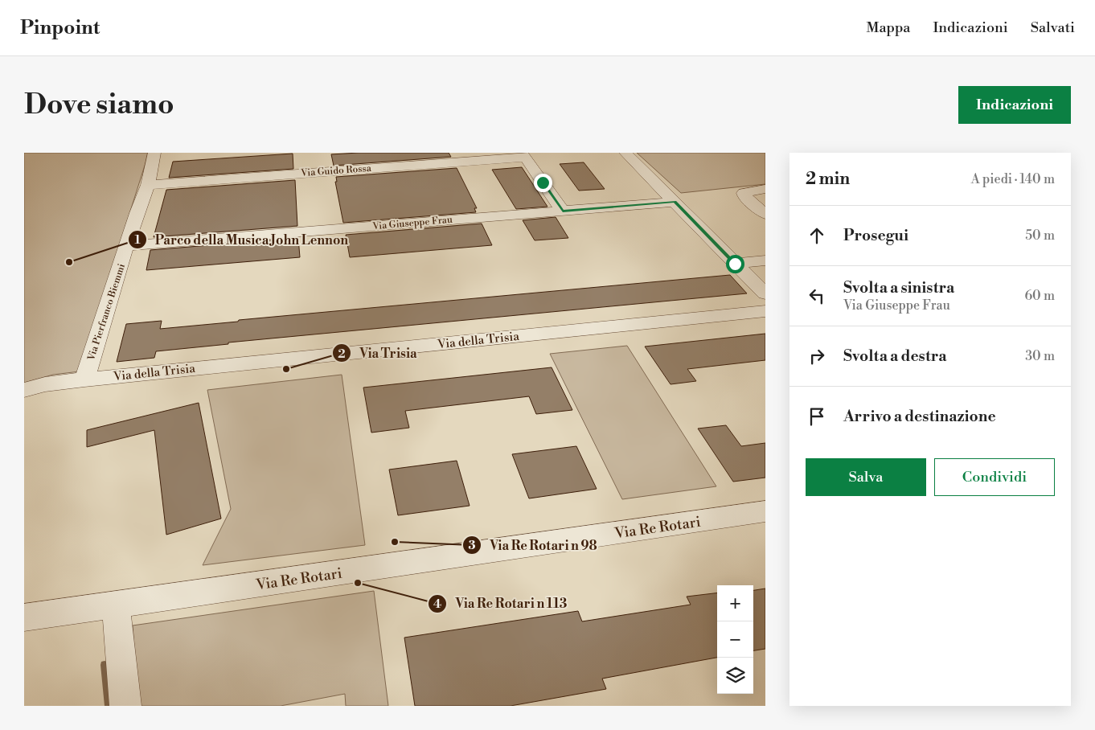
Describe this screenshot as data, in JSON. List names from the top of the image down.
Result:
{
  "streets": {
    "street": [
      "Via Guido Rossa",
      "Via Giuseppe Frau",
      "Via Pierfranco Biemmi",
      "Via della Trisia",
      "Via Re Rotari"
    ]
  },
  "crossings": [
    ["Via Guido Rossa", "Via Pierfranco Biemmi"],
    ["Via Giuseppe Frau", "Via Pierfranco Biemmi"],
    ["Via Pierfranco Biemmi", "Via della Trisia"]
  ],
  "places": [
    "Parco della Musica John Lennon",
    "Via Trisia",
    "Via Re Rotari n 98",
    "Via Re Rotari n 113"
  ],
  "page": {
    "header": "Pinpoint",
    "nav": ["Mappa", "Indicazioni", "Salvati"],
    "buttons": [
      "Indicazioni",
      ["Salva", "Condividi"]
    ],
    "title": "Dove siamo",
    "heading": ["2 min", "A piedi · 140 m"],
    "list": [
      ["Prosegui", "50 m"],
      ["Svolta a sinistra", "Via Giuseppe Frau", "60 m"],
      ["Svolta a destra", "30 m"],
      "Arrivo a destinazione"
    ],
    "map_buttons": ["+", "−"]
  }
}
